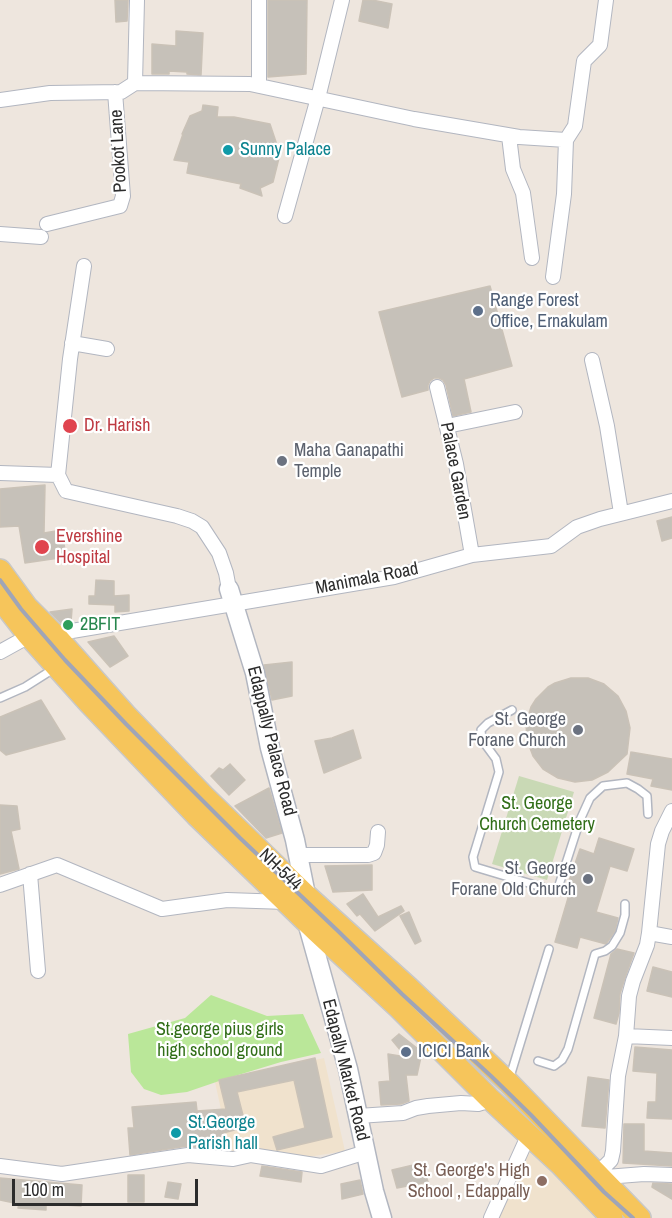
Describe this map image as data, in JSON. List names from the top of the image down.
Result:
{
  "streets": {
    "main road": ["NH-544"],
    "street": [
      "Pookot Lane",
      "Palace Garden",
      "Manimala Road",
      "Edappally Palace Road",
      "Edapally Market Road"
    ]
  },
  "crossings": [
    ["Palace Garden", "Manimala Road"],
    ["Manimala Road", "Edappally Palace Road"],
    ["Manimala Road", "NH-544"],
    ["Edappally Palace Road", "NH-544"],
    ["NH-544", "Edapally Market Road"]
  ],
  "parks": ["St. George Church Cemetery", "St.george pius girls high school ground"],
  "places": [
    "Sunny Palace",
    "Range Forest Office, Ernakulam",
    "Dr. Harish",
    "Maha Ganapathi Temple",
    "Evershine Hospital",
    "2BFIT",
    "St. George Forane Church",
    "St. George Forane Old Church",
    "ICICI Bank",
    "St.George Parish hall",
    "St. George's High School , Edappally"
  ],
  "scale_bar": "100 m"
}
